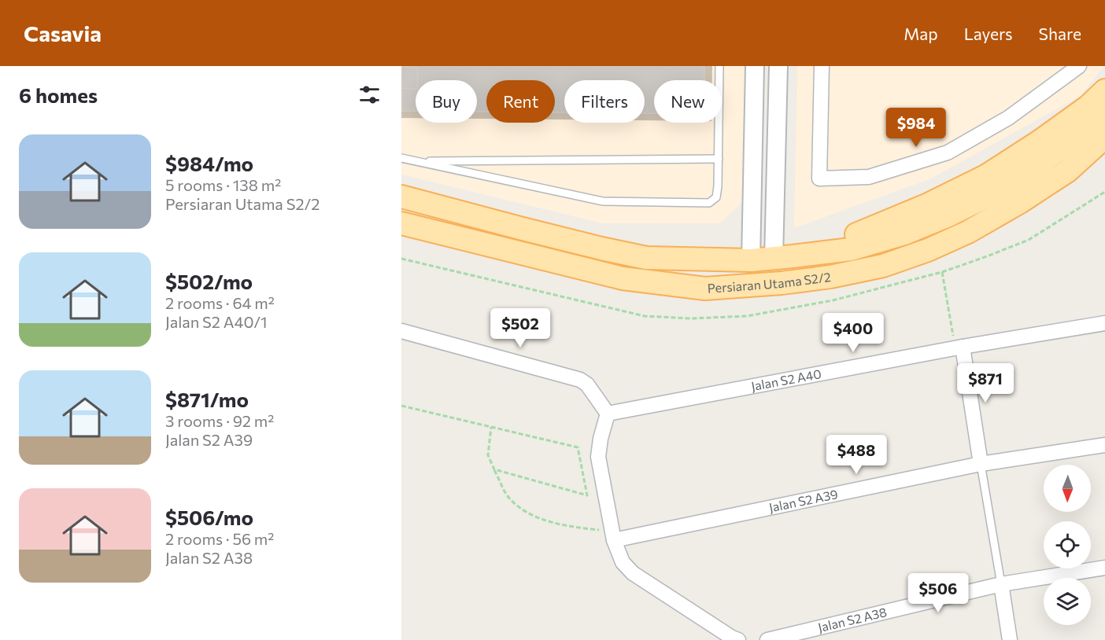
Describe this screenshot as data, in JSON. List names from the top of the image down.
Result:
{
  "streets": {
    "main road": ["Persiaran Utama S2/2"],
    "street": ["Jalan S2 A40", "Jalan S2 A39", "Jalan S2 A38"]
  },
  "north": "bottom",
  "page": {
    "header": "Casavia",
    "nav": ["Map", "Layers", "Share"],
    "heading": "6 homes",
    "chip": [
      "Buy",
      "Rent",
      "Filters",
      "New"
    ],
    "price": [
      "$984",
      "$502",
      "$400",
      "$871",
      "$488",
      "$506"
    ],
    "list": [
      {
        "name": "$984/mo",
        "note": "5 rooms · 138 m² · Persiaran Utama S2/2"
      },
      {
        "name": "$502/mo",
        "note": "2 rooms · 64 m² · Jalan S2 A40/1"
      },
      {
        "name": "$871/mo",
        "note": "3 rooms · 92 m² · Jalan S2 A39"
      },
      {
        "name": "$506/mo",
        "note": "2 rooms · 56 m² · Jalan S2 A38"
      }
    ]
  }
}
